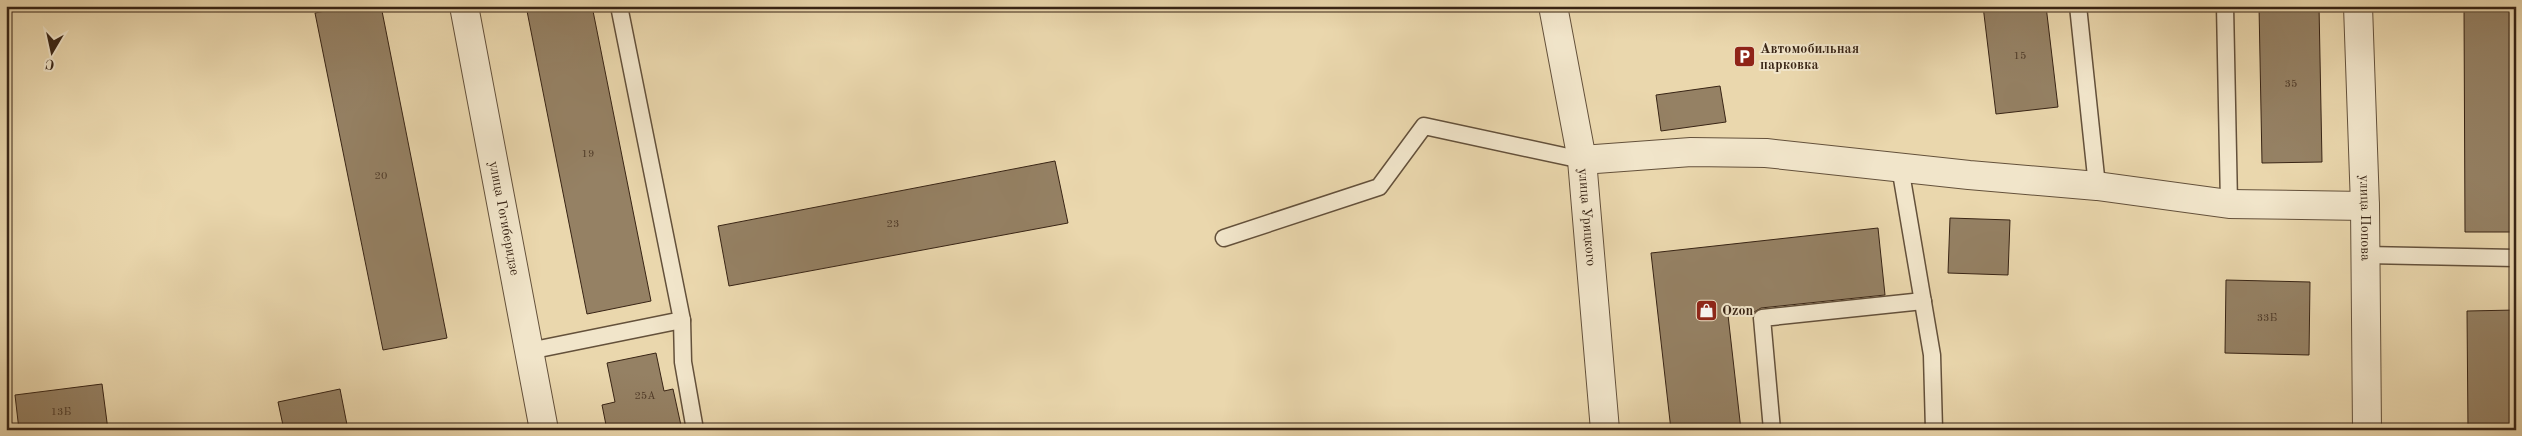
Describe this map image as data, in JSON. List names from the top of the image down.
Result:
{
  "streets": {
    "street": ["улица Урицкого", "улица Гогиберидзе", "улица Попова"]
  },
  "places": {
    "parking": ["Автомобильная парковка"],
    "shop": ["Ozon"]
  },
  "house_numbers": [
    "15",
    "35",
    "19",
    "20",
    "23",
    "33Б",
    "25А",
    "13Б"
  ],
  "north": "bottom"
}
